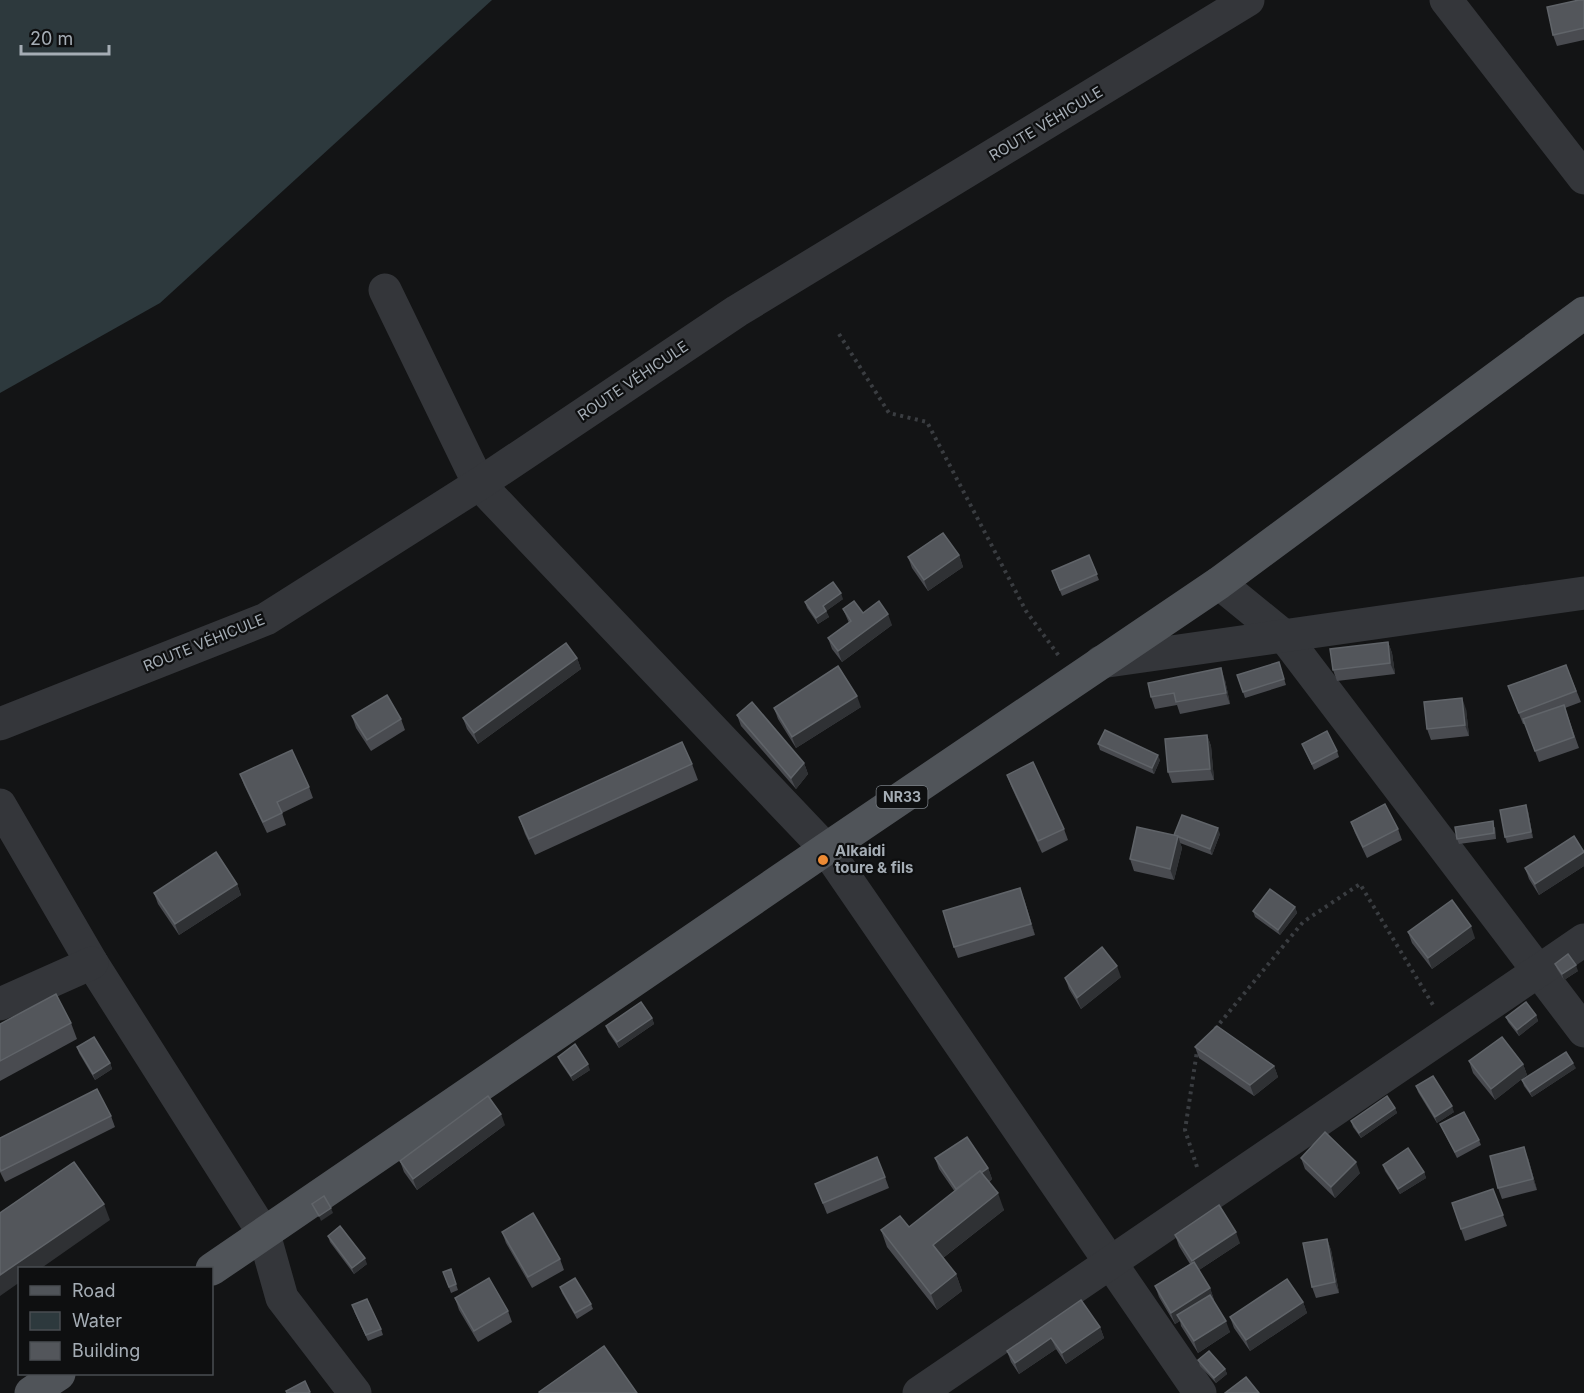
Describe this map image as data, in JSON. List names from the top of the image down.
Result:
{
  "streets": {
    "main road": ["NR33"],
    "street": ["ROUTE VÉHICULE"]
  },
  "places": ["Alkaidi toure & fils"],
  "legend": ["Road", "Water", "Building"],
  "scale_bar": "20 m"
}
